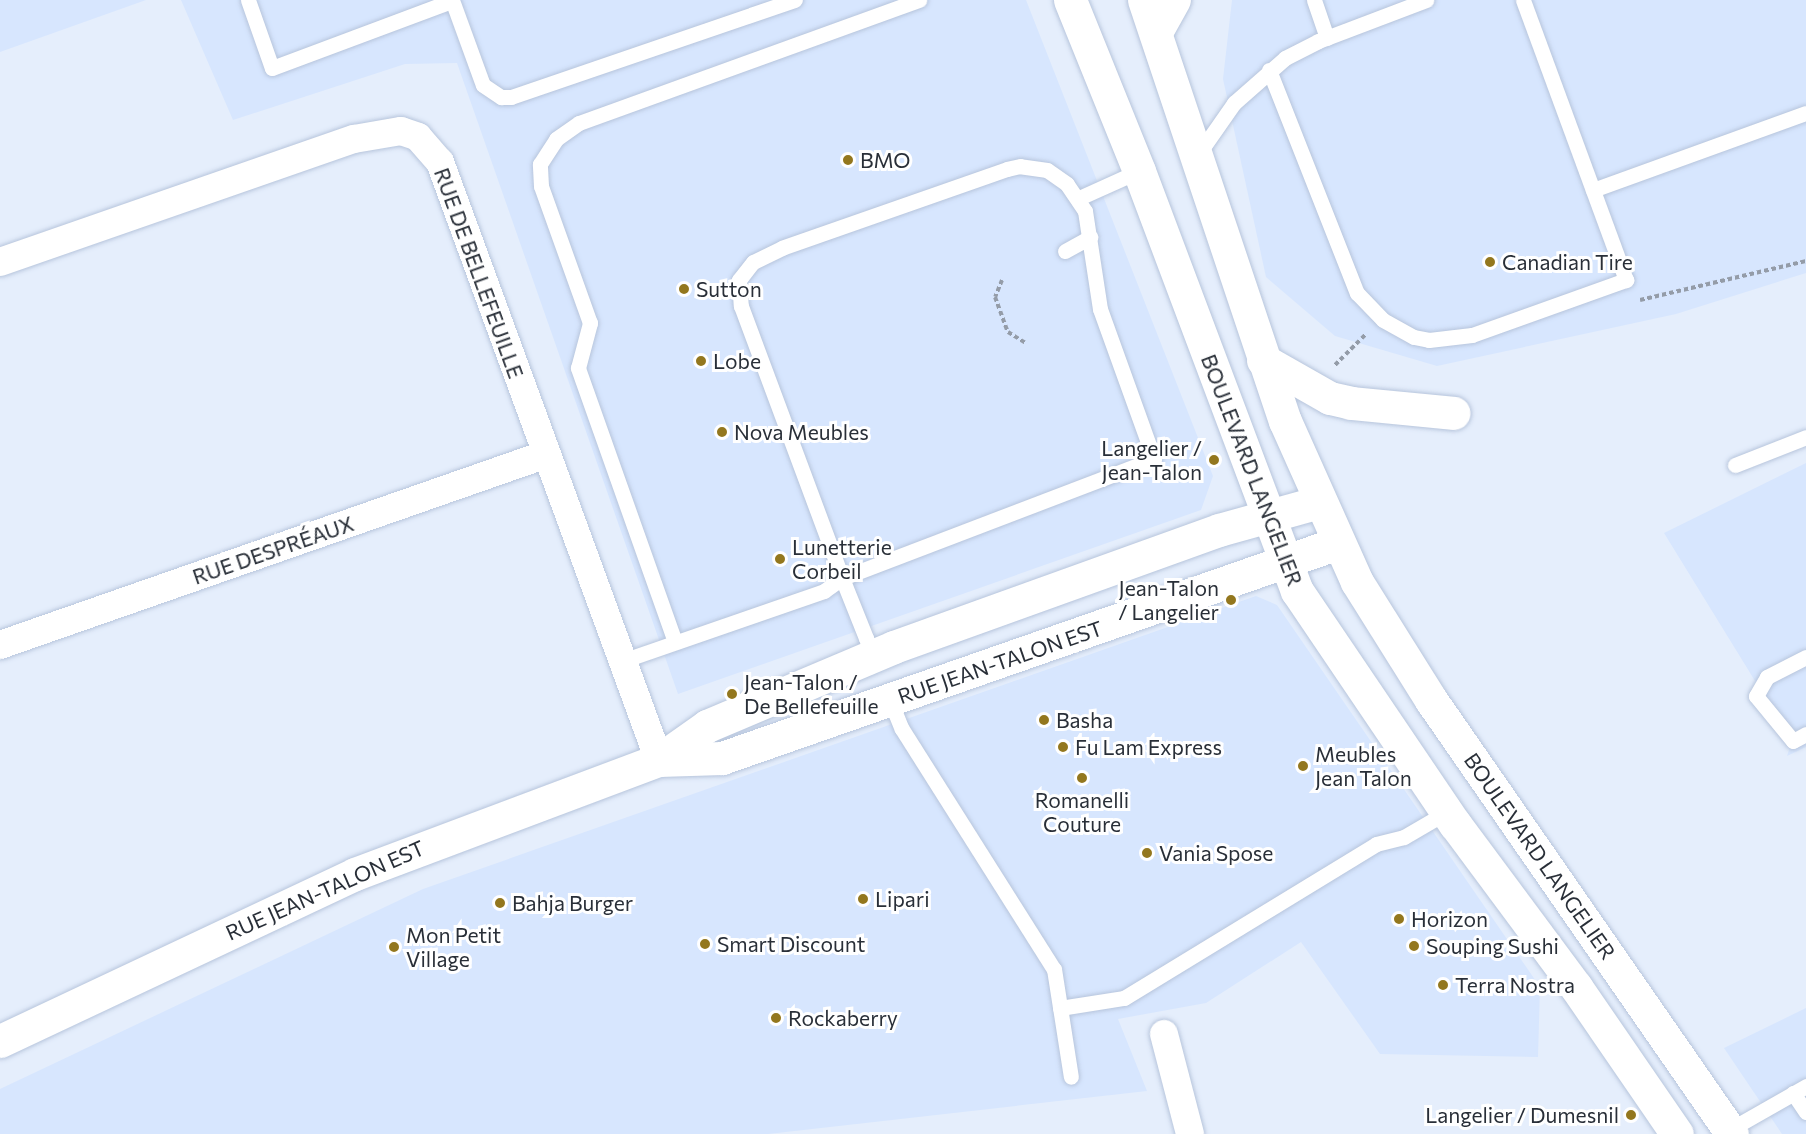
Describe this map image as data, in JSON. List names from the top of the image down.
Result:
{
  "streets": {
    "main road": ["BOULEVARD LANGELIER", "RUE JEAN-TALON EST"],
    "street": ["RUE DE BELLEFEUILLE", "RUE DESPRÉAUX"]
  },
  "crossings": [
    ["RUE DE BELLEFEUILLE", "RUE DESPRÉAUX"],
    ["RUE DE BELLEFEUILLE", "RUE JEAN-TALON EST"],
    ["BOULEVARD LANGELIER", "RUE JEAN-TALON EST"]
  ],
  "places": [
    "BMO",
    "Canadian Tire",
    "Sutton",
    "Lobe",
    "Nova Meubles",
    "Langelier / Jean-Talon",
    "Lunetterie Corbeil",
    "Jean-Talon / Langelier",
    "Jean-Talon / De Bellefeuille",
    "Basha",
    "Fu Lam Express",
    "Meubles Jean Talon",
    "Romanelli Couture",
    "Vania Spose",
    "Lipari",
    "Bahja Burger",
    "Horizon",
    "Smart Discount",
    "Souping Sushi",
    "Mon Petit Village",
    "Terra Nostra",
    "Rockaberry",
    "Langelier / Dumesnil"
  ]
}
